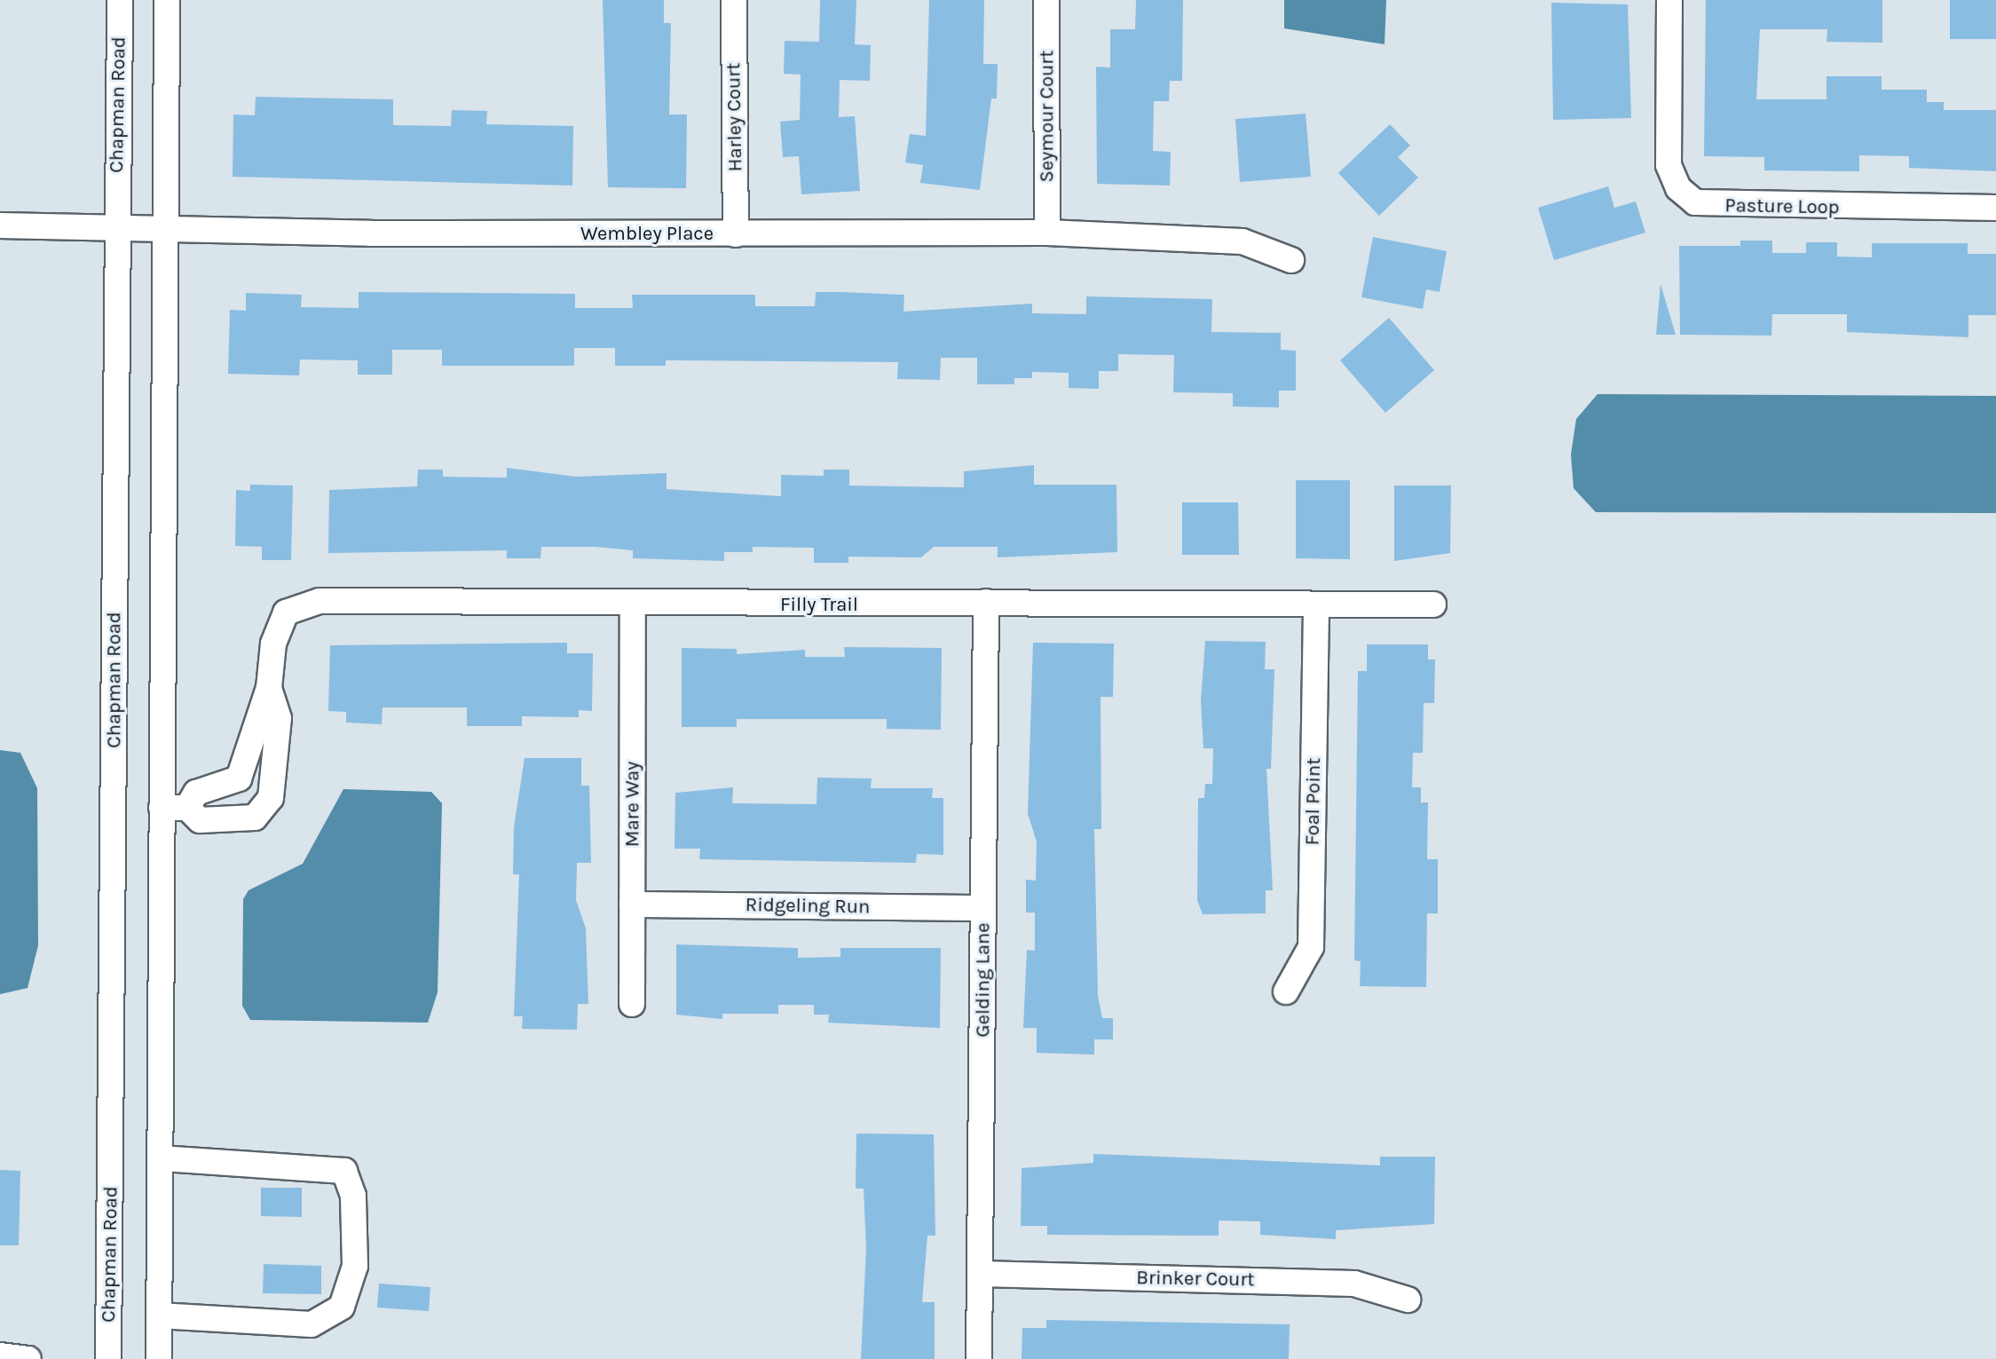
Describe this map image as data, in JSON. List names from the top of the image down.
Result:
{
  "streets": {
    "street": [
      "Chapman Road",
      "Seymour Court",
      "Harley Court",
      "Pasture Loop",
      "Wembley Place",
      "Filly Trail",
      "Foal Point",
      "Mare Way",
      "Ridgeling Run",
      "Gelding Lane",
      "Brinker Court"
    ]
  },
  "crossings": [
    ["Chapman Road", "Wembley Place"],
    ["Seymour Court", "Wembley Place"],
    ["Harley Court", "Wembley Place"],
    ["Filly Trail", "Foal Point"],
    ["Filly Trail", "Mare Way"],
    ["Filly Trail", "Gelding Lane"],
    ["Mare Way", "Ridgeling Run"],
    ["Ridgeling Run", "Gelding Lane"],
    ["Gelding Lane", "Brinker Court"]
  ]
}
